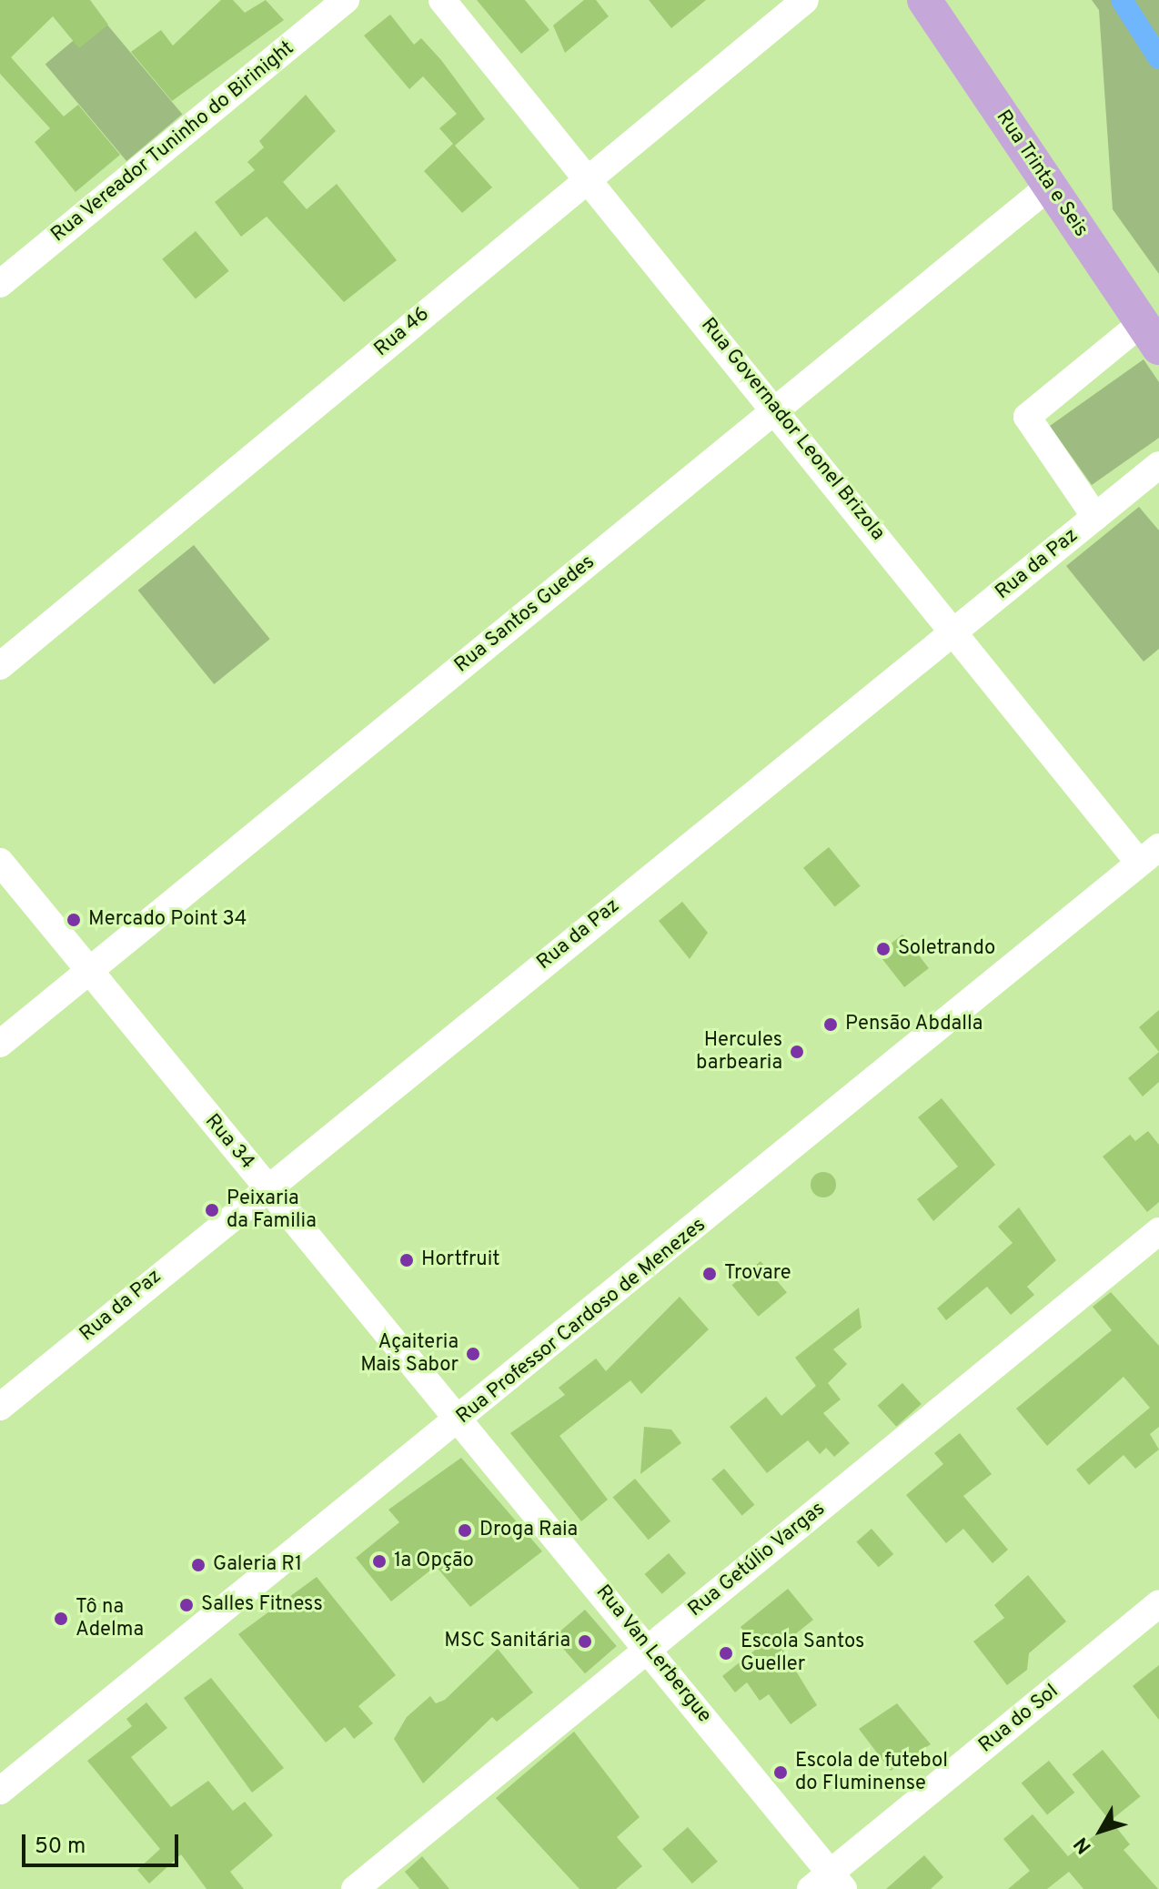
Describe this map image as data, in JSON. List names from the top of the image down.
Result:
{
  "streets": {
    "main road": ["Rua Trinta e Seis"],
    "street": [
      "Rua Vereador Tuninho do Birinight",
      "Rua 46",
      "Rua Governador Leonel Brizola",
      "Rua da Paz",
      "Rua Santos Guedes",
      "Rua 34",
      "Rua Professor Cardoso de Menezes",
      "Rua Getúlio Vargas",
      "Rua Van Lerbergue",
      "Rua do Sol"
    ]
  },
  "crossings": [
    ["Rua Trinta e Seis", "Rua Santos Guedes"],
    ["Rua 46", "Rua Governador Leonel Brizola"],
    ["Rua Governador Leonel Brizola", "Rua da Paz"],
    ["Rua Governador Leonel Brizola", "Rua Santos Guedes"],
    ["Rua Governador Leonel Brizola", "Rua Professor Cardoso de Menezes"],
    ["Rua da Paz", "Rua 34"],
    ["Rua Santos Guedes", "Rua 34"],
    ["Rua 34", "Rua Professor Cardoso de Menezes"],
    ["Rua 34", "Rua Van Lerbergue"],
    ["Rua Professor Cardoso de Menezes", "Rua Van Lerbergue"],
    ["Rua Getúlio Vargas", "Rua Van Lerbergue"],
    ["Rua Van Lerbergue", "Rua do Sol"]
  ],
  "places": [
    "Mercado Point 34",
    "Soletrando",
    "Pensão Abdalla",
    "Hercules barbearia",
    "Peixaria da Familia",
    "Hortfruit",
    "Trovare",
    "Açaiteria Mais Sabor",
    "Droga Raia",
    "1a Opção",
    "Galeria R1",
    "Salles Fitness",
    "Tô na Adelma",
    "MSC Sanitária",
    "Escola Santos Gueller",
    "Escola de futebol do Fluminense"
  ],
  "scale_bar": "50 m",
  "north": "bottom left"
}
